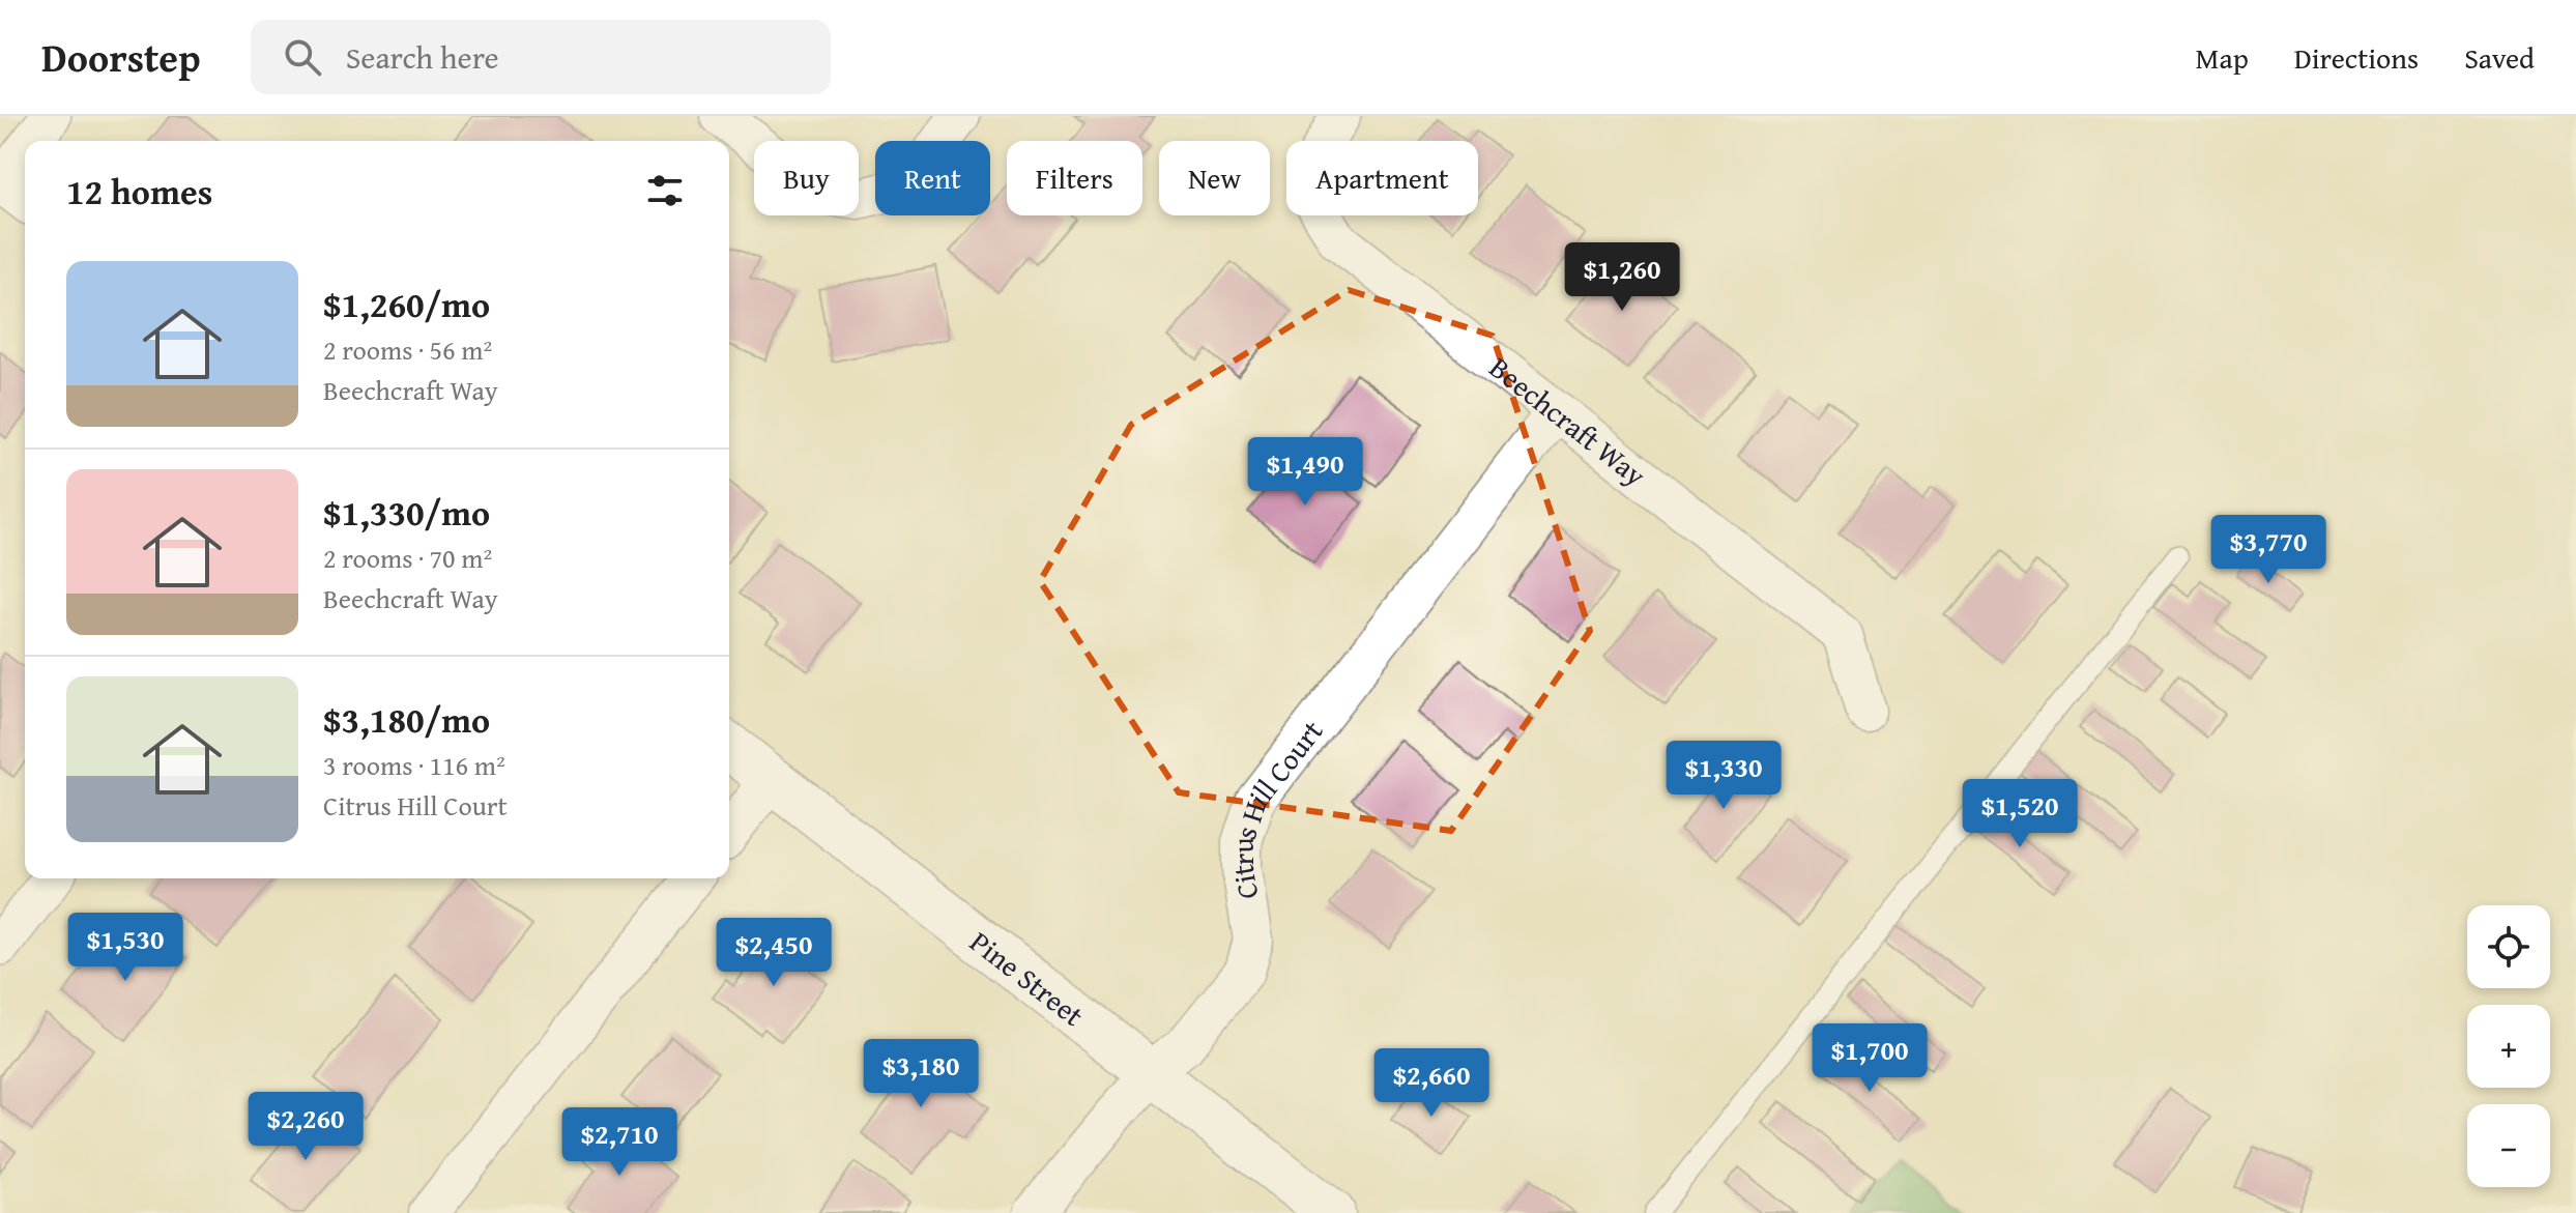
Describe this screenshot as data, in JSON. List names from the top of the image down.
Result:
{
  "streets": {
    "street": ["Beechcraft Way", "Citrus Hill Court", "Pine Street"]
  },
  "crossings": [
    ["Beechcraft Way", "Citrus Hill Court"],
    ["Citrus Hill Court", "Pine Street"]
  ],
  "page": {
    "header": "Doorstep",
    "search": "Search here",
    "nav": ["Map", "Directions", "Saved"],
    "chip": [
      "Buy",
      "Rent",
      "Filters",
      "New",
      "Apartment"
    ],
    "heading": "12 homes",
    "list": [
      {
        "name": "$1,260/mo",
        "note": "2 rooms · 56 m² · Beechcraft Way"
      },
      {
        "name": "$1,330/mo",
        "note": "2 rooms · 70 m² · Beechcraft Way"
      },
      {
        "name": "$3,180/mo",
        "note": "3 rooms · 116 m² · Citrus Hill Court"
      }
    ],
    "price": [
      "$1,260",
      "$1,490",
      "$3,770",
      "$1,330",
      "$1,520",
      "$1,530",
      "$2,450",
      "$1,700",
      "$3,180",
      "$2,660",
      "$2,260",
      "$2,710"
    ],
    "map_buttons": ["+", "−"]
  }
}
